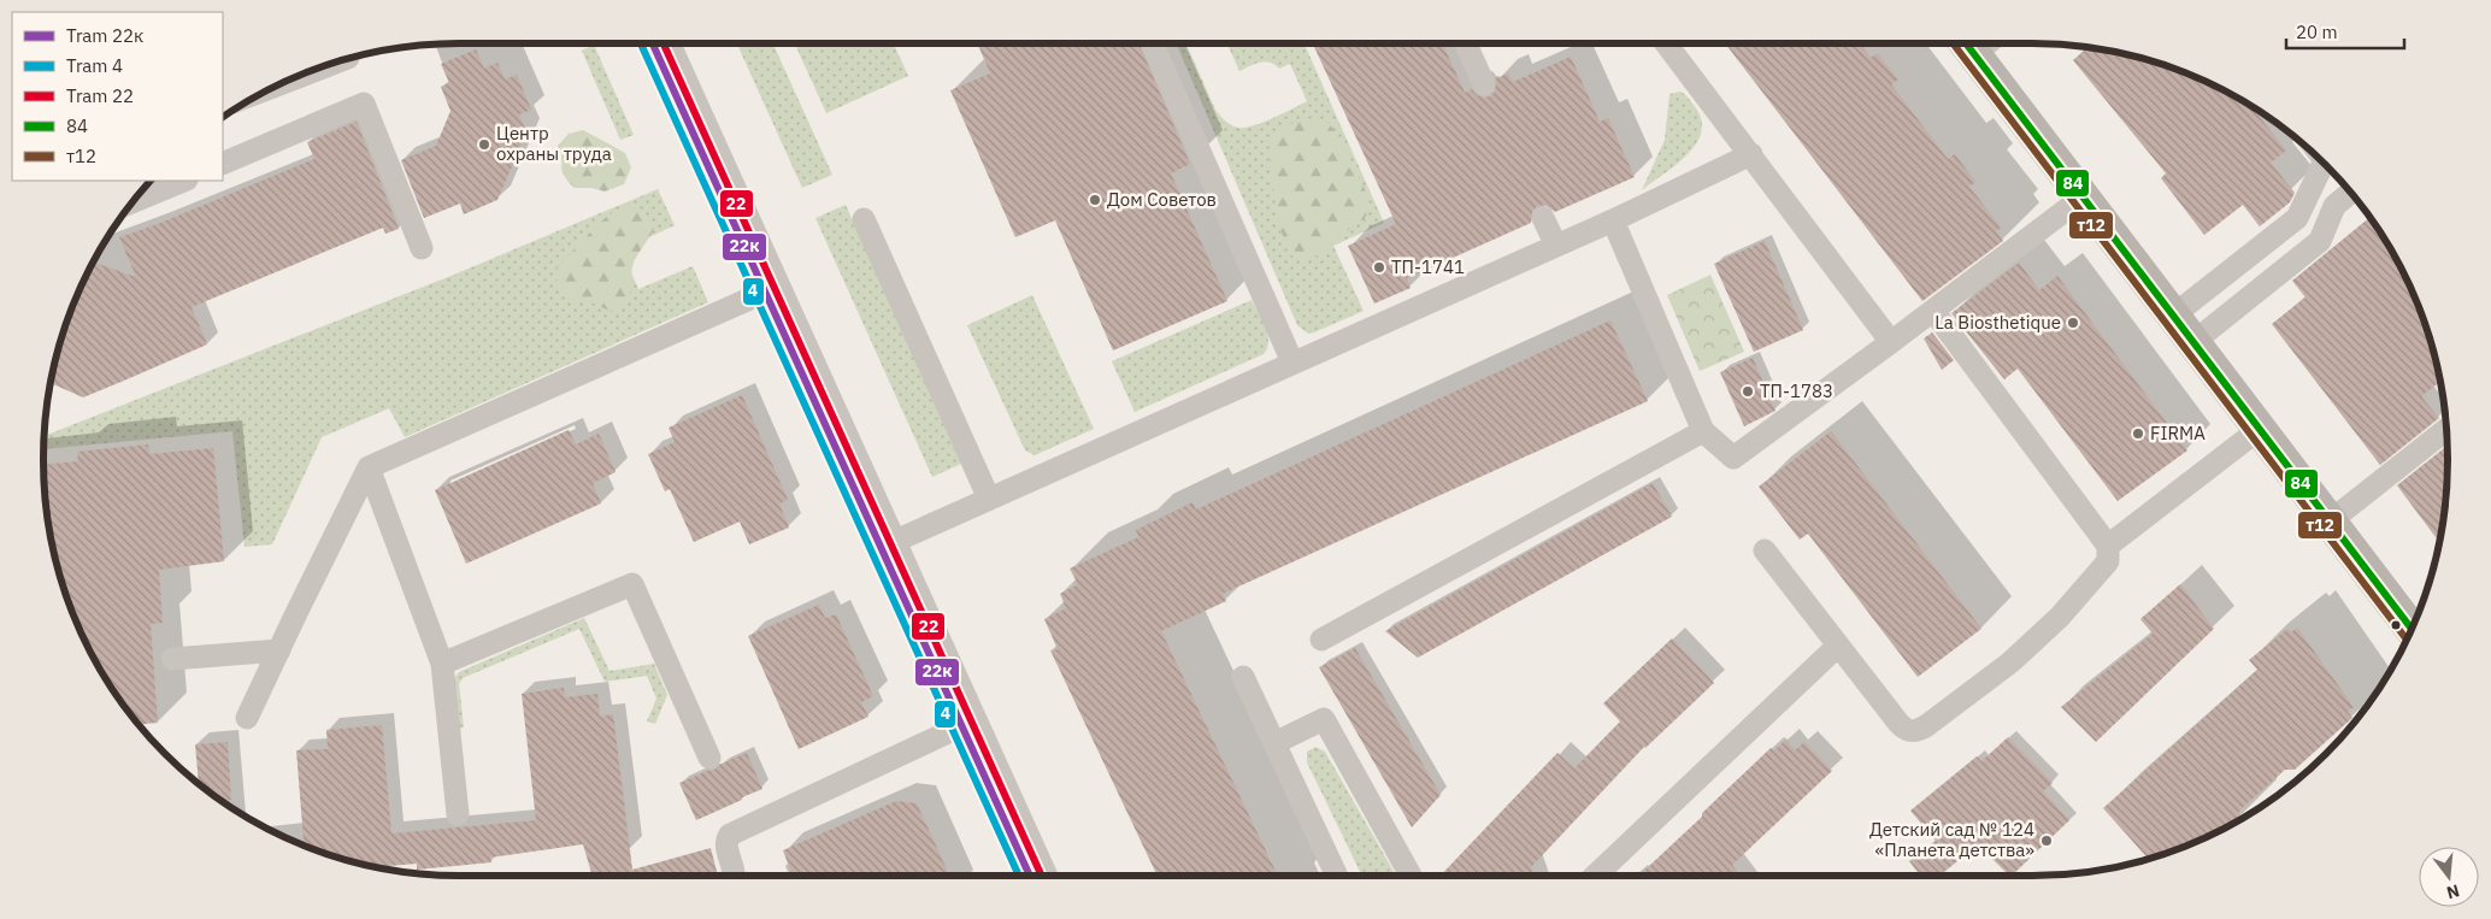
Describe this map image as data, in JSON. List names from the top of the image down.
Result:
{
  "places": [
    "Центр охраны труда",
    "Дом Советов",
    "ТП-1741",
    "La Biosthetique",
    "ТП-1783",
    "FIRMA",
    "Детский сад № 124 «Планета детства»"
  ],
  "lines": [
    "tram line 22к",
    "tram line 4",
    "tram line 22",
    "transit line 84",
    "transit line т12"
  ],
  "legend": [
    "Tram 22к",
    "Tram 4",
    "Tram 22",
    "84",
    "т12"
  ],
  "scale_bar": "20 m",
  "north": "bottom"
}
